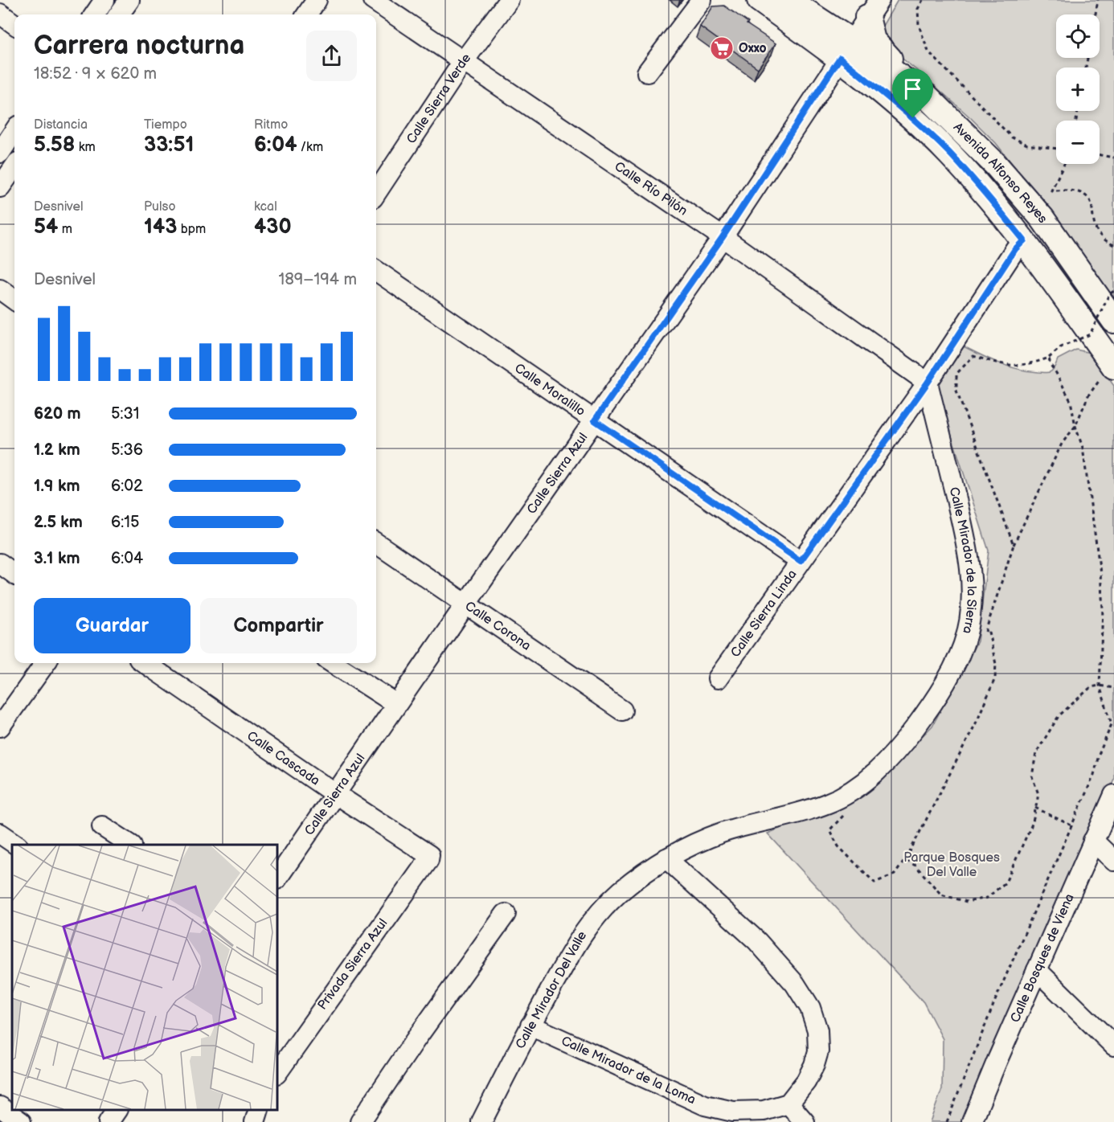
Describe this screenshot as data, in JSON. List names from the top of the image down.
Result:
{
  "streets": {
    "main road": ["Avenida Alfonso Reyes"],
    "street": [
      "Calle Sierra Verde",
      "Calle Río Pilón",
      "Calle Moralillo",
      "Calle Sierra Azul",
      "Calle Mirador de la Sierra",
      "Calle Sierra Linda",
      "Calle Corona",
      "Calle Cascada",
      "Calle Bosques de Viena",
      "Privada Sierra Azul",
      "Calle Mirador Del Valle",
      "Calle Mirador de la Loma"
    ]
  },
  "crossings": [
    ["Calle Sierra Verde", "Calle Río Pilón"],
    ["Avenida Alfonso Reyes", "Calle Sierra Azul"],
    ["Avenida Alfonso Reyes", "Calle Sierra Linda"],
    ["Calle Río Pilón", "Calle Sierra Azul"],
    ["Calle Río Pilón", "Calle Mirador de la Sierra"],
    ["Calle Río Pilón", "Calle Sierra Linda"],
    ["Calle Moralillo", "Calle Sierra Azul"],
    ["Calle Moralillo", "Calle Sierra Linda"],
    ["Calle Sierra Azul", "Calle Corona"],
    ["Calle Sierra Azul", "Calle Cascada"],
    ["Calle Mirador de la Sierra", "Calle Sierra Linda"],
    ["Calle Mirador de la Sierra", "Calle Mirador Del Valle"],
    ["Calle Cascada", "Privada Sierra Azul"],
    ["Calle Mirador Del Valle", "Calle Mirador de la Loma"]
  ],
  "parks": ["Parque Bosques Del Valle"],
  "places": {
    "supermarket": ["Oxxo"]
  },
  "page": {
    "map_buttons": ["+", "−"],
    "heading": ["Carrera nocturna", "18:52 · 9 × 620 m"],
    "stats": [
      ["Distancia", "5.58 km"],
      ["Tiempo", "33:51"],
      ["Ritmo", "6:04 /km"],
      ["Desnivel", "54 m"],
      ["Pulso", "143 bpm"],
      ["kcal", "430"]
    ],
    "chart": ["Desnivel", "189–194 m"],
    "list": [
      {
        "name": "620 m",
        "note": "5:31"
      },
      {
        "name": "1.2 km",
        "note": "5:36"
      },
      {
        "name": "1.9 km",
        "note": "6:02"
      },
      {
        "name": "2.5 km",
        "note": "6:15"
      },
      {
        "name": "3.1 km",
        "note": "6:04"
      }
    ],
    "buttons": ["Guardar", "Compartir"]
  }
}
